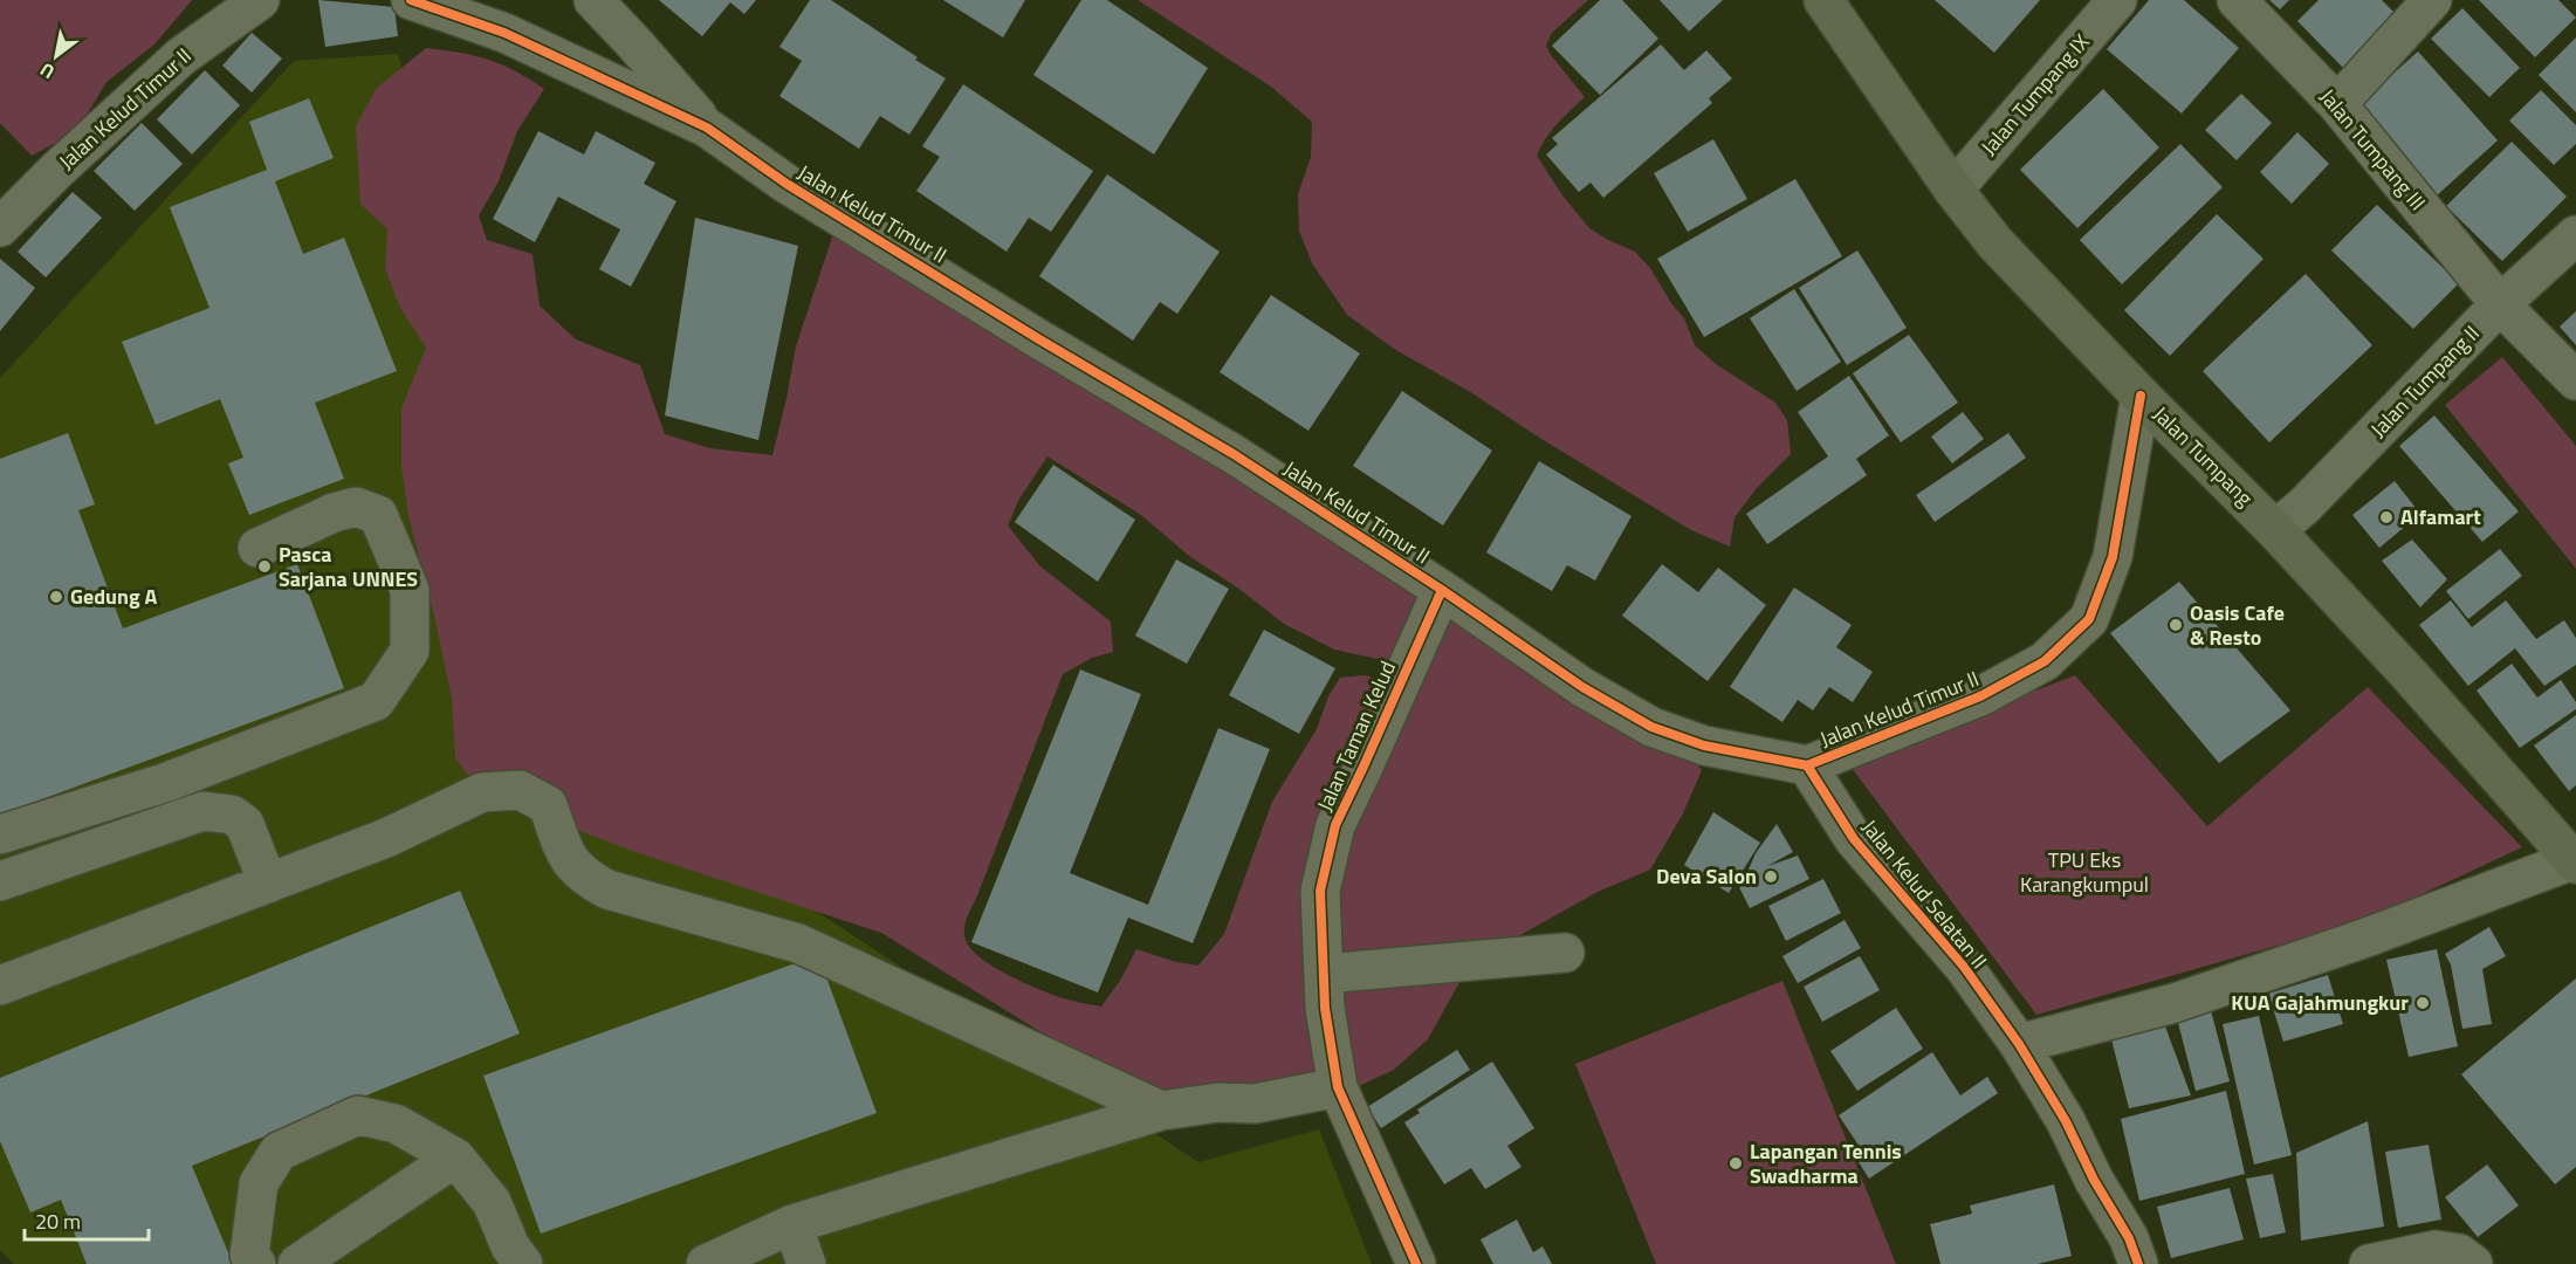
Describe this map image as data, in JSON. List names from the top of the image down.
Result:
{
  "streets": {
    "main road": ["Jalan Tumpang"],
    "street": [
      "Jalan Tumpang IX",
      "Jalan Kelud Timur II",
      "Jalan Tumpang III",
      "Jalan Tumpang II",
      "Jalan Taman Kelud",
      "Jalan Kelud Selatan II"
    ]
  },
  "crossings": [
    ["Jalan Tumpang IX", "Jalan Tumpang"],
    ["Jalan Kelud Timur II", "Jalan Tumpang"],
    ["Jalan Kelud Timur II", "Jalan Taman Kelud"],
    ["Jalan Kelud Timur II", "Jalan Kelud Selatan II"],
    ["Jalan Tumpang III", "Jalan Tumpang II"],
    ["Jalan Tumpang II", "Jalan Tumpang"]
  ],
  "parks": ["TPU Eks Karangkumpul"],
  "places": [
    "Alfamart",
    "Pasca Sarjana UNNES",
    "Gedung A",
    "Oasis Cafe & Resto",
    "Deva Salon",
    "KUA Gajahmungkur",
    "Lapangan Tennis Swadharma"
  ],
  "scale_bar": "20 m",
  "north": "bottom left"
}
